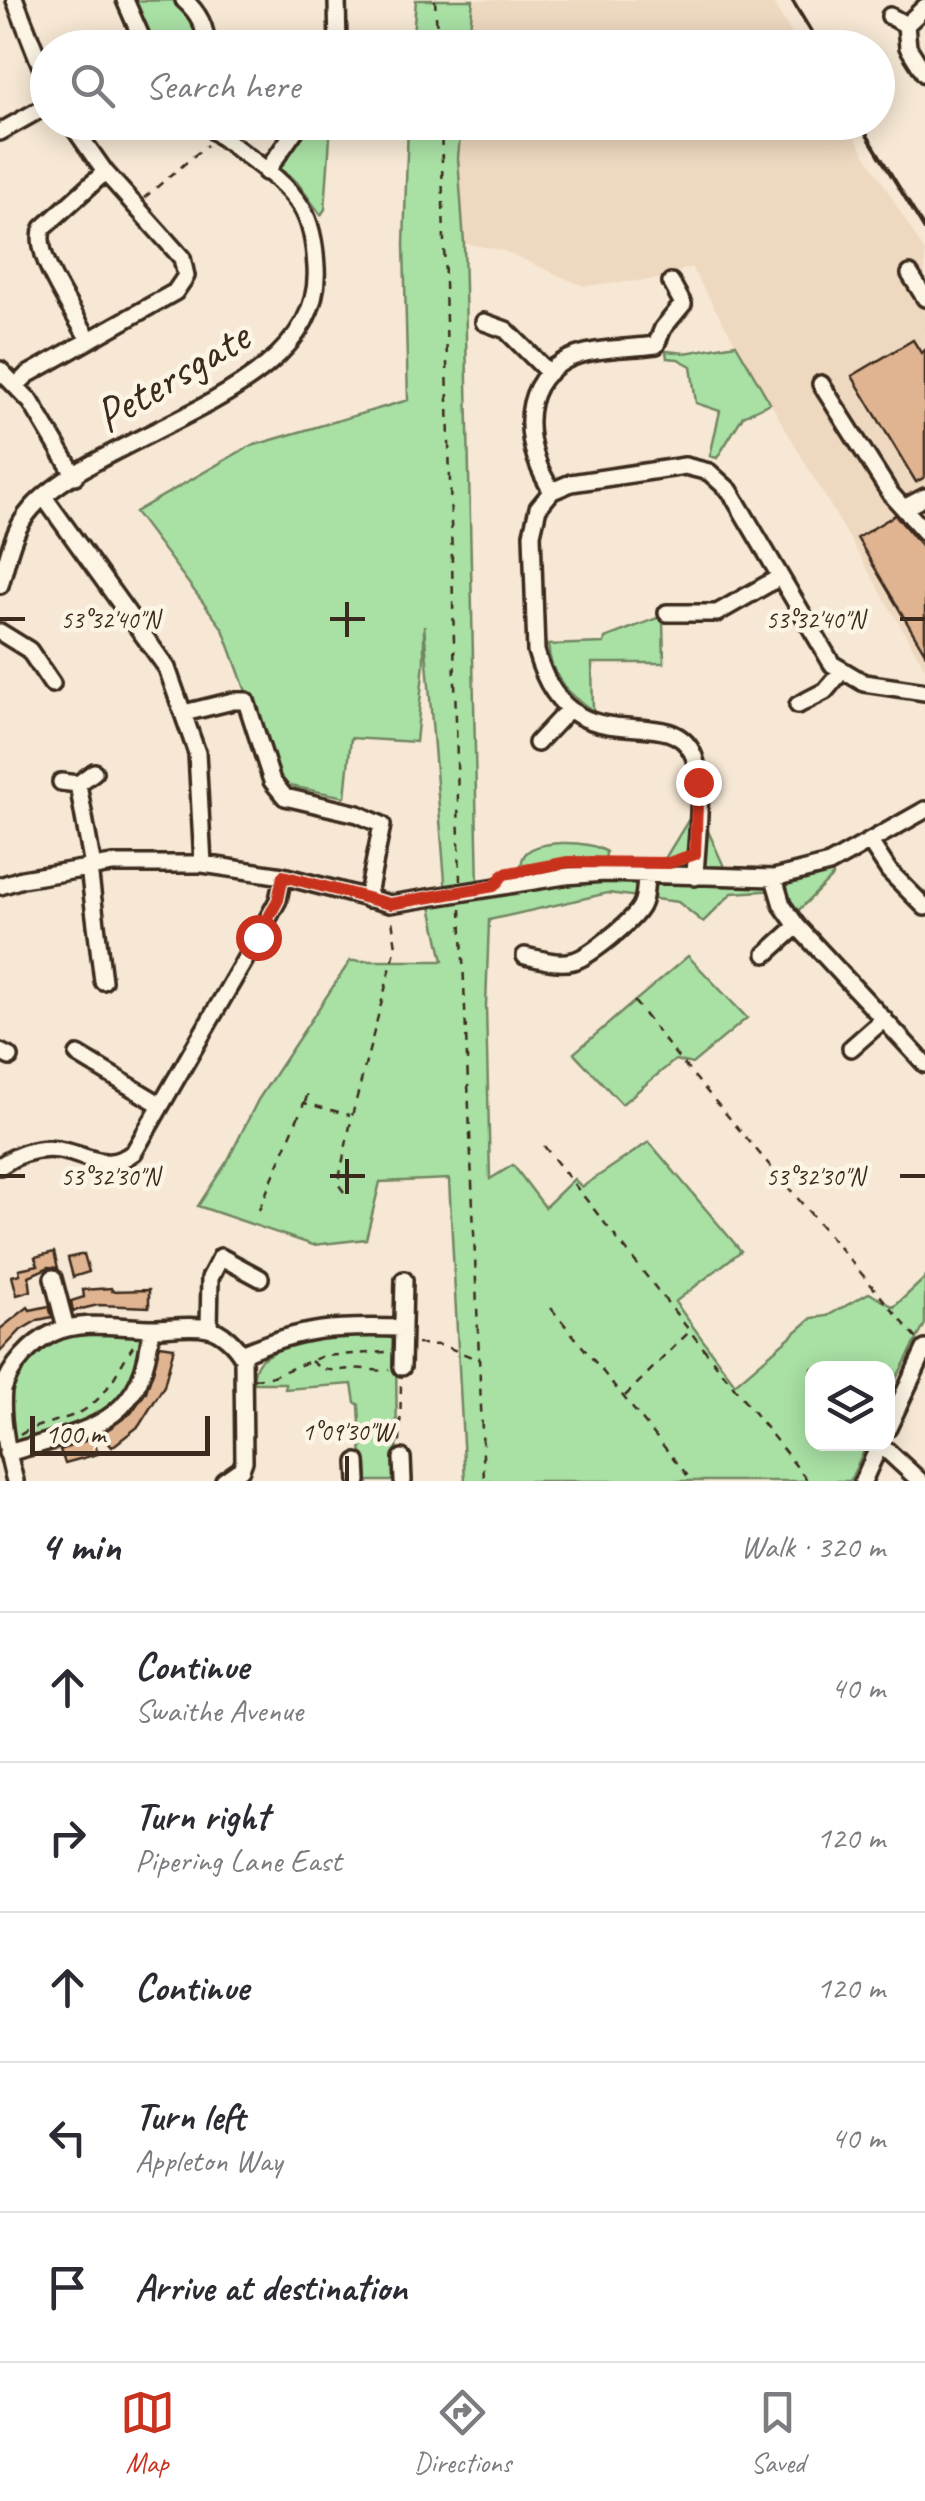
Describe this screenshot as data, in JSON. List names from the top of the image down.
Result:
{
  "streets": {
    "street": ["Petersgate"]
  },
  "scale_bar": "100 m",
  "page": {
    "search": "Search here",
    "scale": "100 m",
    "heading": ["4 min", "Walk · 320 m"],
    "list": [
      ["Continue", "Swaithe Avenue", "40 m"],
      ["Turn right", "Pipering Lane East", "120 m"],
      ["Continue", "120 m"],
      ["Turn left", "Appleton Way", "40 m"],
      "Arrive at destination"
    ],
    "nav": ["Map", "Directions", "Saved"]
  },
  "coordinates": ["53°32'40\"N", "53°32'30\"N", "1°09'30\"W"]
}
